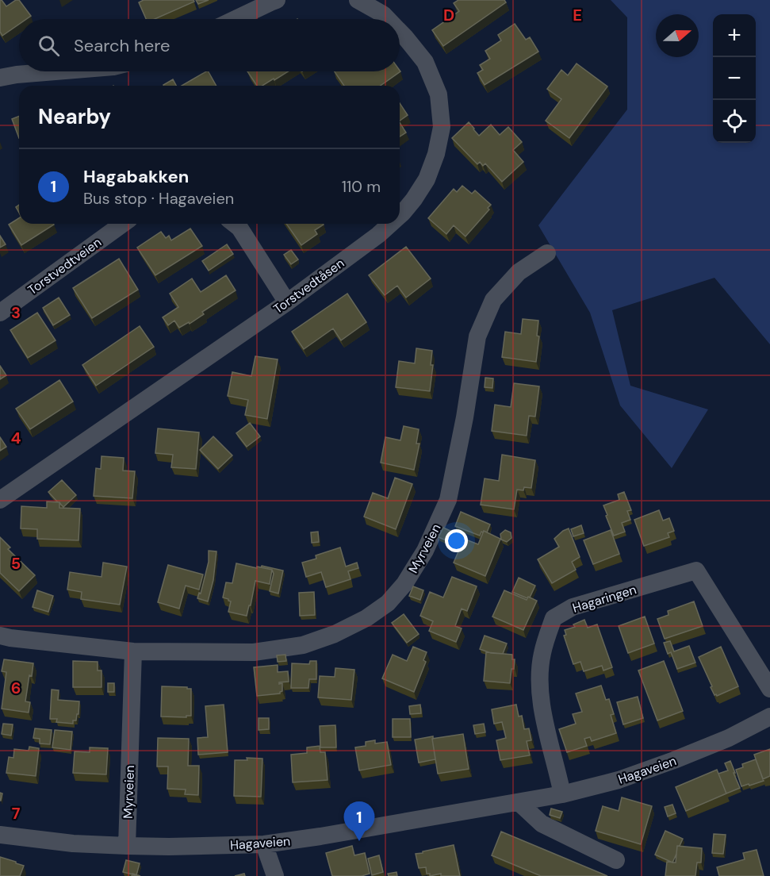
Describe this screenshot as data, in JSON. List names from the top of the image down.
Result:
{
  "streets": {
    "street": [
      "Torstvedtveien",
      "Torstvedtåsen",
      "Myrveien",
      "Hagaringen",
      "Hagaveien"
    ]
  },
  "crossings": [
    ["Myrveien", "Hagaveien"],
    ["Hagaringen", "Hagaveien"]
  ],
  "north": "right",
  "page": {
    "map_buttons": ["+", "−"],
    "search": "Search here",
    "heading": "Nearby",
    "list": [
      {
        "mark": "1",
        "name": "Hagabakken",
        "note": "Bus stop · Hagaveien",
        "value": "110 m"
      }
    ],
    "pins": "1"
  },
  "grid": {
    "columns": ["D", "E"],
    "rows": [
      "3",
      "4",
      "5",
      "6",
      "7"
    ]
  }
}
